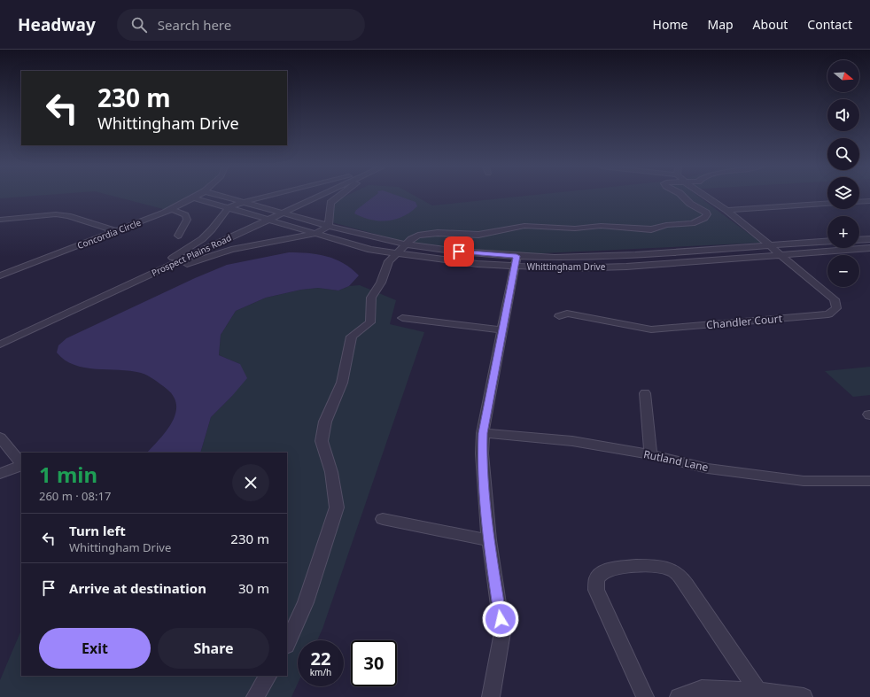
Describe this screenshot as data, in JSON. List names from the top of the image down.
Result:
{
  "streets": {
    "street": [
      "Concordia Circle",
      "Prospect Plains Road",
      "Whittingham Drive",
      "Chandler Court",
      "Rutland Lane"
    ]
  },
  "crossings": [
    ["Concordia Circle", "Whittingham Drive"],
    ["Prospect Plains Road", "Whittingham Drive"],
    ["Whittingham Drive", "Chandler Court"]
  ],
  "north": "right",
  "page": {
    "header": "Headway",
    "search": "Search here",
    "nav": [
      "Home",
      "Map",
      "About",
      "Contact"
    ],
    "map_buttons": ["+", "−"],
    "turn": ["230 m", "Whittingham Drive"],
    "heading": ["1 min", "260 m · 08:17"],
    "list": [
      {
        "name": "Turn left",
        "note": "Whittingham Drive",
        "value": "230 m"
      },
      {
        "name": "Arrive at destination",
        "value": "30 m"
      }
    ],
    "buttons": ["Exit", "Share"],
    "speed": "22 km/h",
    "limit": "30"
  }
}
